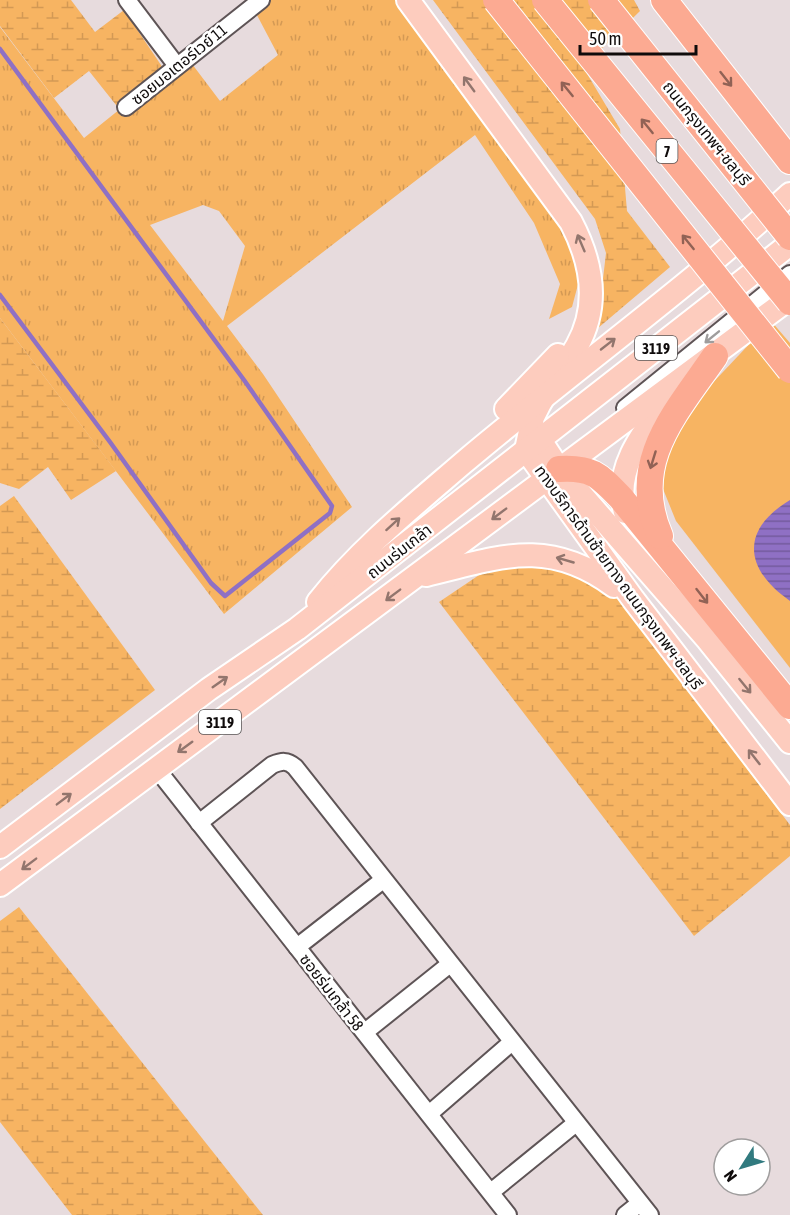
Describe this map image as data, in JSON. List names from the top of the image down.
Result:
{
  "streets": {
    "highway": ["ถนนกรุงเทพฯ-ชลบุรี", "7"],
    "main road": ["3119", "ถนนร่มเกล้า", "ทางบริการด้านซ้ายทาง ถนนกรุงเทพฯ-ชลบุรี"],
    "street": ["ซอยมอเตอร์เวย์ 11", "ซอยร่มเกล้า 58"]
  },
  "crossings": [
    ["7", "ถนนร่มเกล้า"],
    ["ถนนร่มเกล้า", "ทางบริการด้านซ้ายทาง ถนนกรุงเทพฯ-ชลบุรี"],
    ["ถนนร่มเกล้า", "ซอยร่มเกล้า 58"]
  ],
  "scale_bar": "50 m",
  "north": "bottom left"
}
